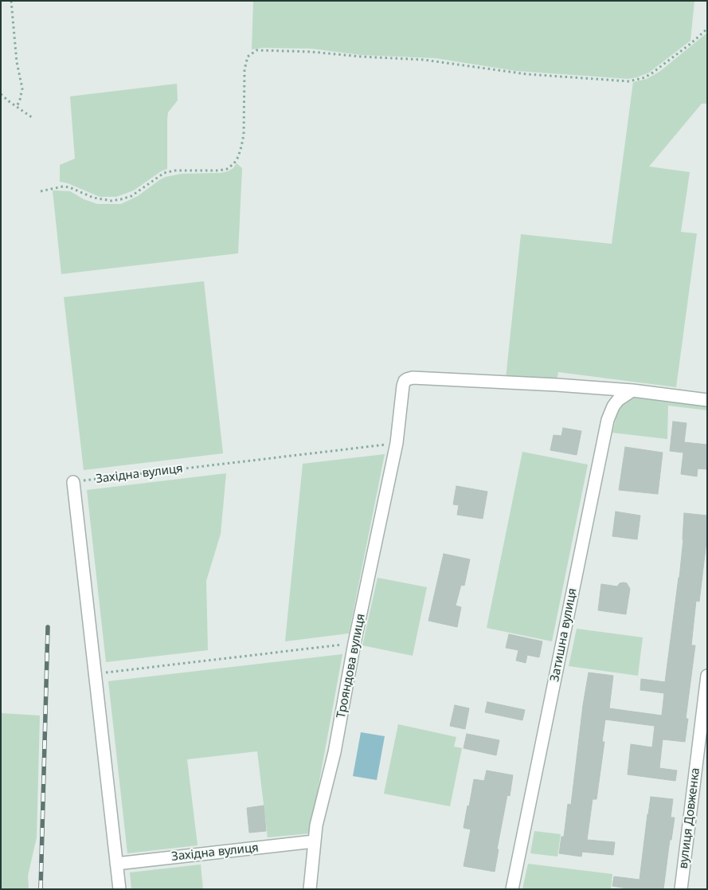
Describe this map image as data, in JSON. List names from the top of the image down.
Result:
{
  "streets": {
    "street": [
      "Західна вулиця",
      "Затишна вулиця",
      "Трояндова вулиця",
      "вулиця Довженка"
    ]
  },
  "crossings": [
    ["Західна вулиця", "Трояндова вулиця"],
    ["Затишна вулиця", "Трояндова вулиця"]
  ]
}
